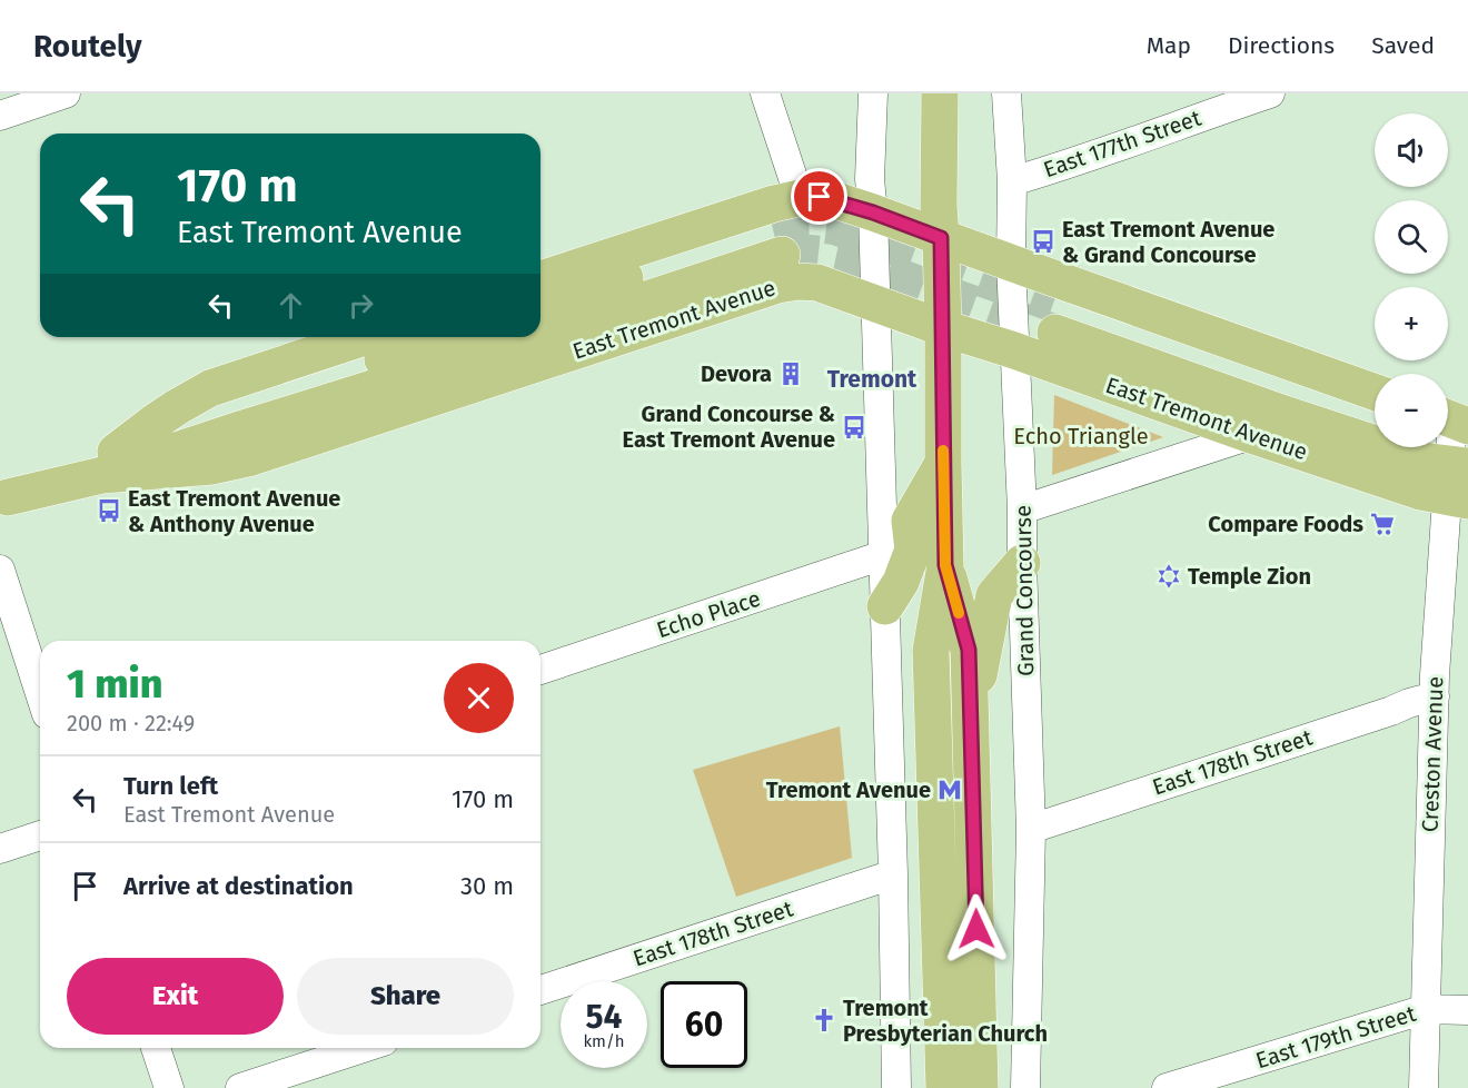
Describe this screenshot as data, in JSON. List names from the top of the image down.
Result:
{
  "streets": {
    "main road": ["East Tremont Avenue"],
    "street": [
      "East 177th Street",
      "Grand Concourse",
      "Echo Place",
      "Creston Avenue",
      "East 178th Street",
      "East 179th Street"
    ]
  },
  "crossings": [
    ["East 177th Street", "Grand Concourse"],
    ["East Tremont Avenue", "Grand Concourse"],
    ["East Tremont Avenue", "Creston Avenue"],
    ["Grand Concourse", "East 178th Street"],
    ["Creston Avenue", "East 178th Street"],
    ["Creston Avenue", "East 179th Street"]
  ],
  "districts": ["Tremont"],
  "parks": ["Echo Triangle"],
  "places": {
    "bus stop": ["East Tremont Avenue & Grand Concourse", "Grand Concourse & East Tremont Avenue", "East Tremont Avenue & Anthony Avenue"],
    "building": ["Devora"],
    "supermarket": ["Compare Foods"],
    "synagogue": ["Temple Zion"],
    "metro station": ["Tremont Avenue"],
    "church": ["Tremont Presbyterian Church"]
  },
  "page": {
    "header": "Routely",
    "nav": ["Map", "Directions", "Saved"],
    "map_buttons": ["+", "−"],
    "turn": ["170 m", "East Tremont Avenue"],
    "heading": ["1 min", "200 m · 22:49"],
    "list": [
      {
        "name": "Turn left",
        "note": "East Tremont Avenue",
        "value": "170 m"
      },
      {
        "name": "Arrive at destination",
        "value": "30 m"
      }
    ],
    "buttons": ["Exit", "Share"],
    "speed": "54 km/h",
    "limit": "60"
  }
}
